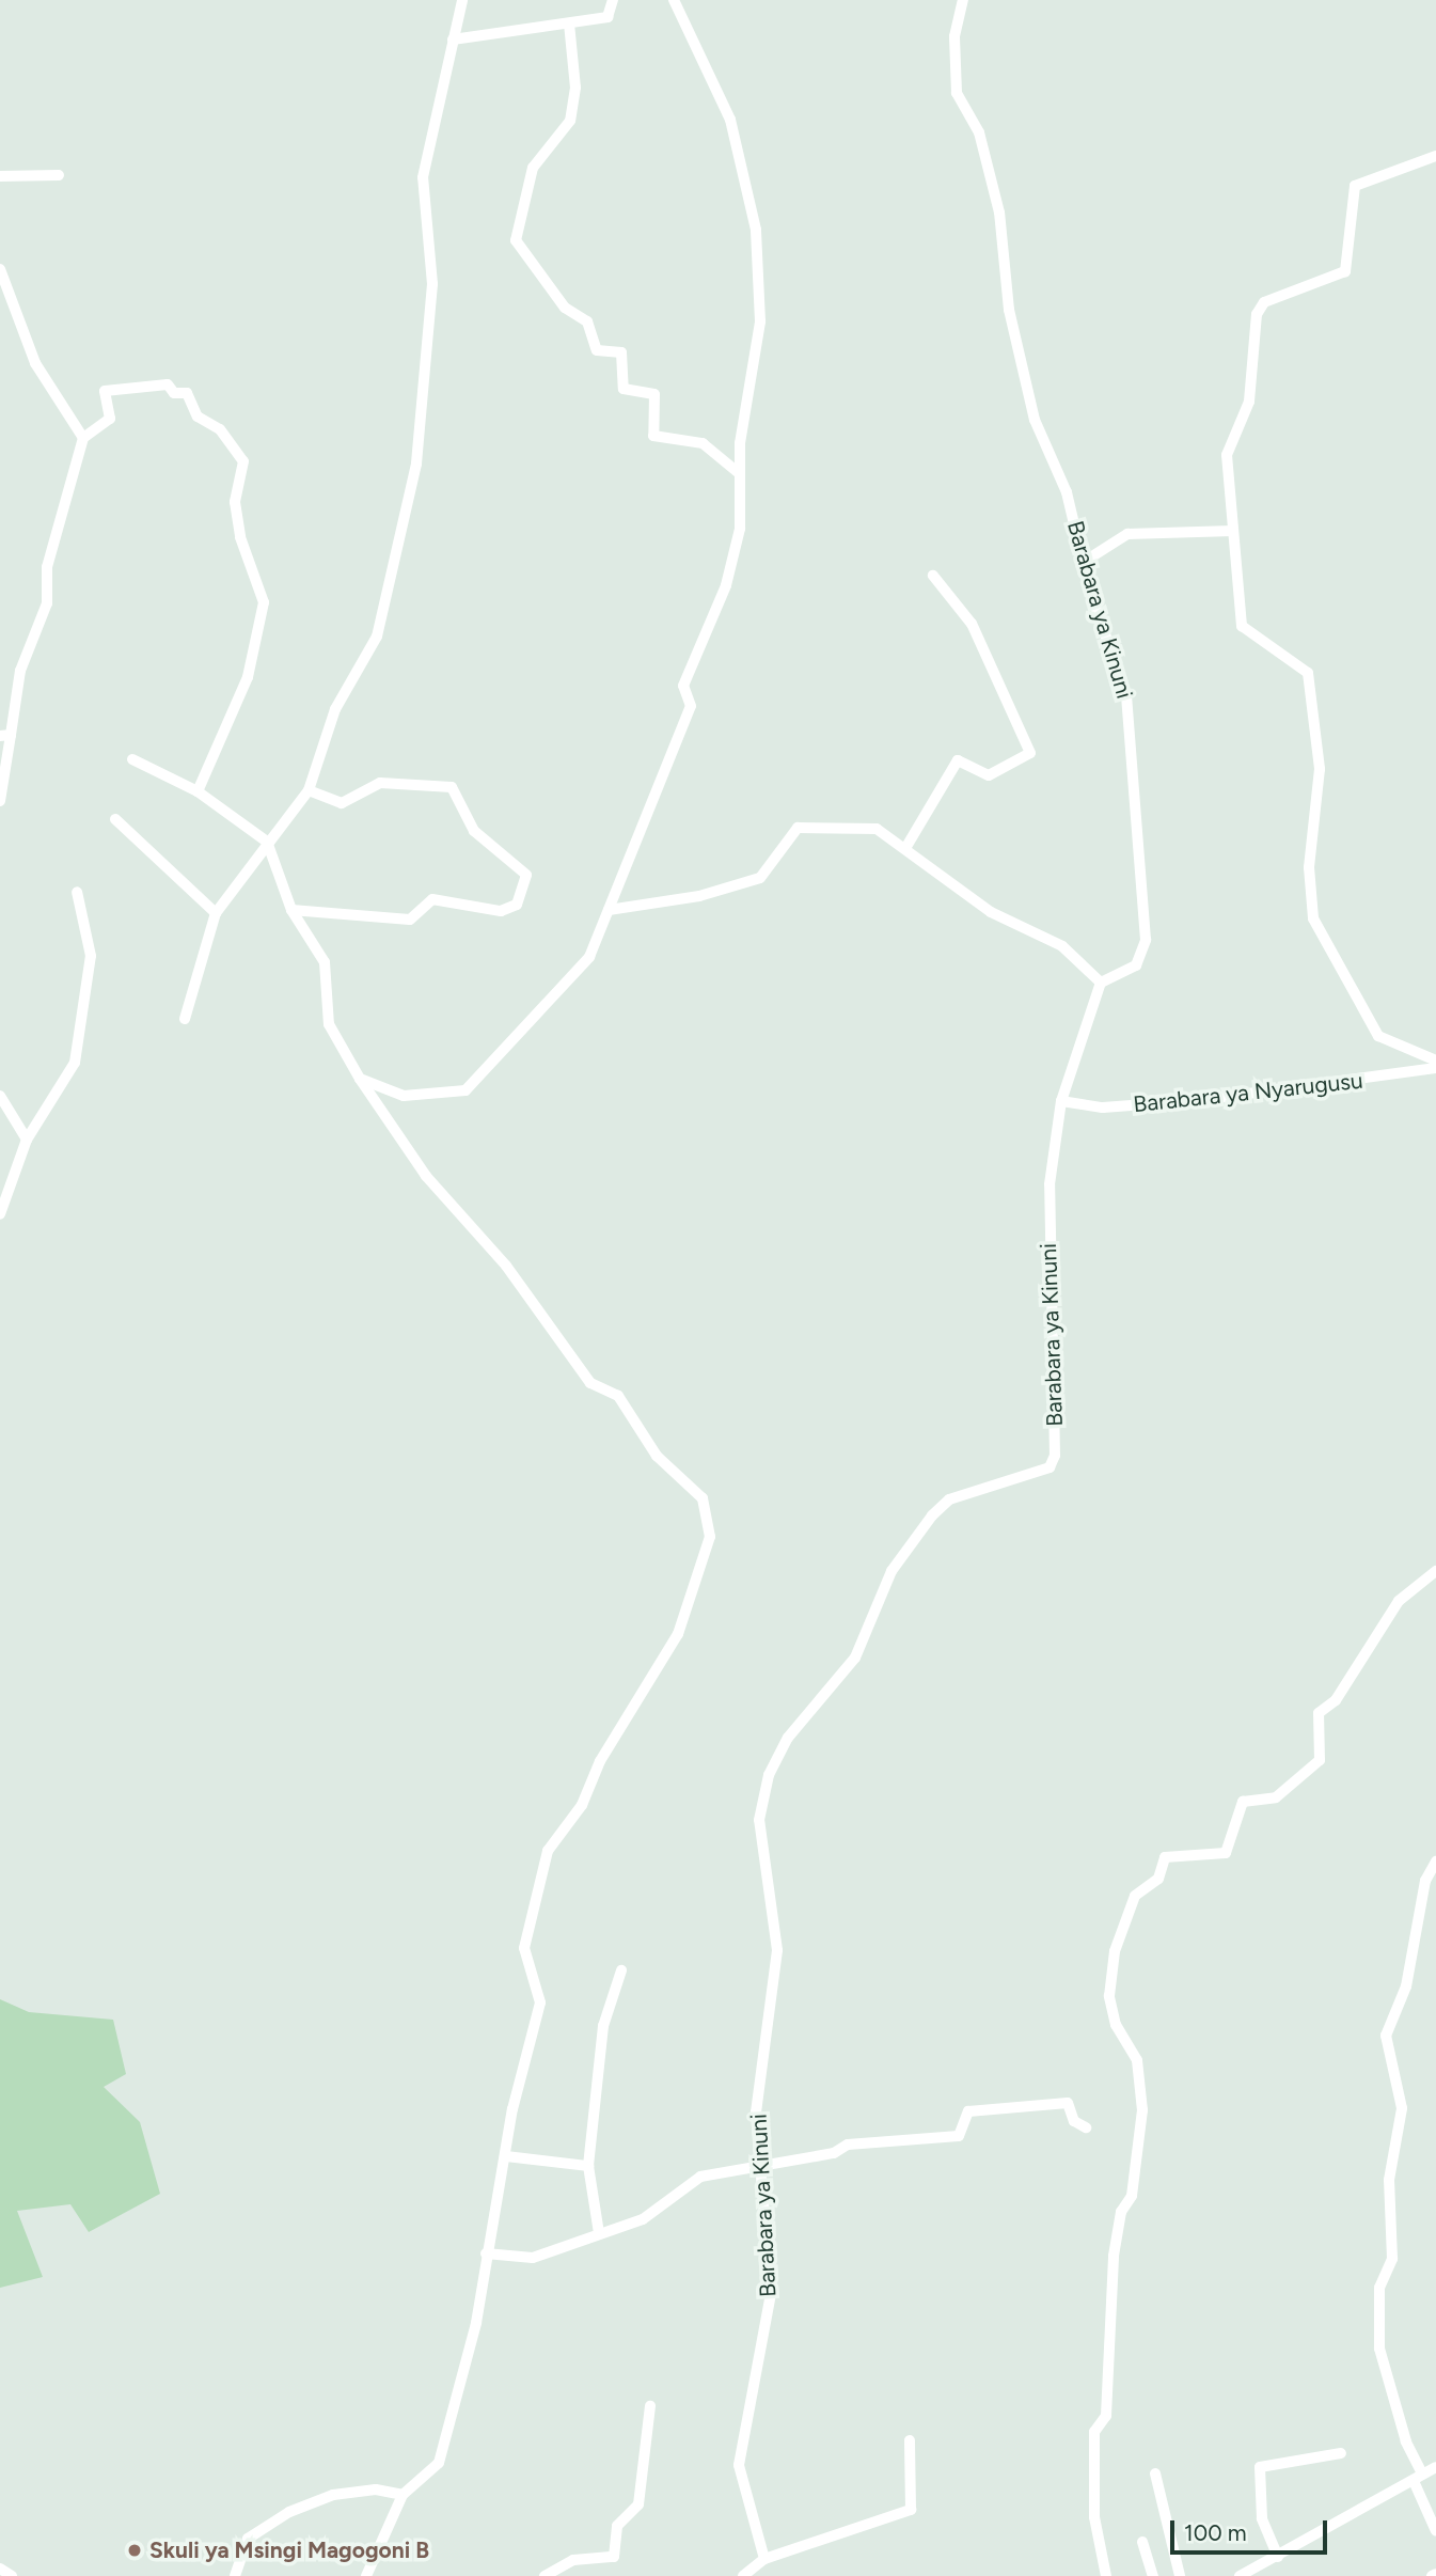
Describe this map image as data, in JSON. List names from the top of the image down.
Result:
{
  "streets": {
    "street": ["Barabara ya Kinuni", "Barabara ya Nyarugusu"]
  },
  "crossings": [
    ["Barabara ya Kinuni", "Barabara ya Nyarugusu"]
  ],
  "places": ["Skuli ya Msingi Magogoni B"],
  "scale_bar": "100 m"
}
